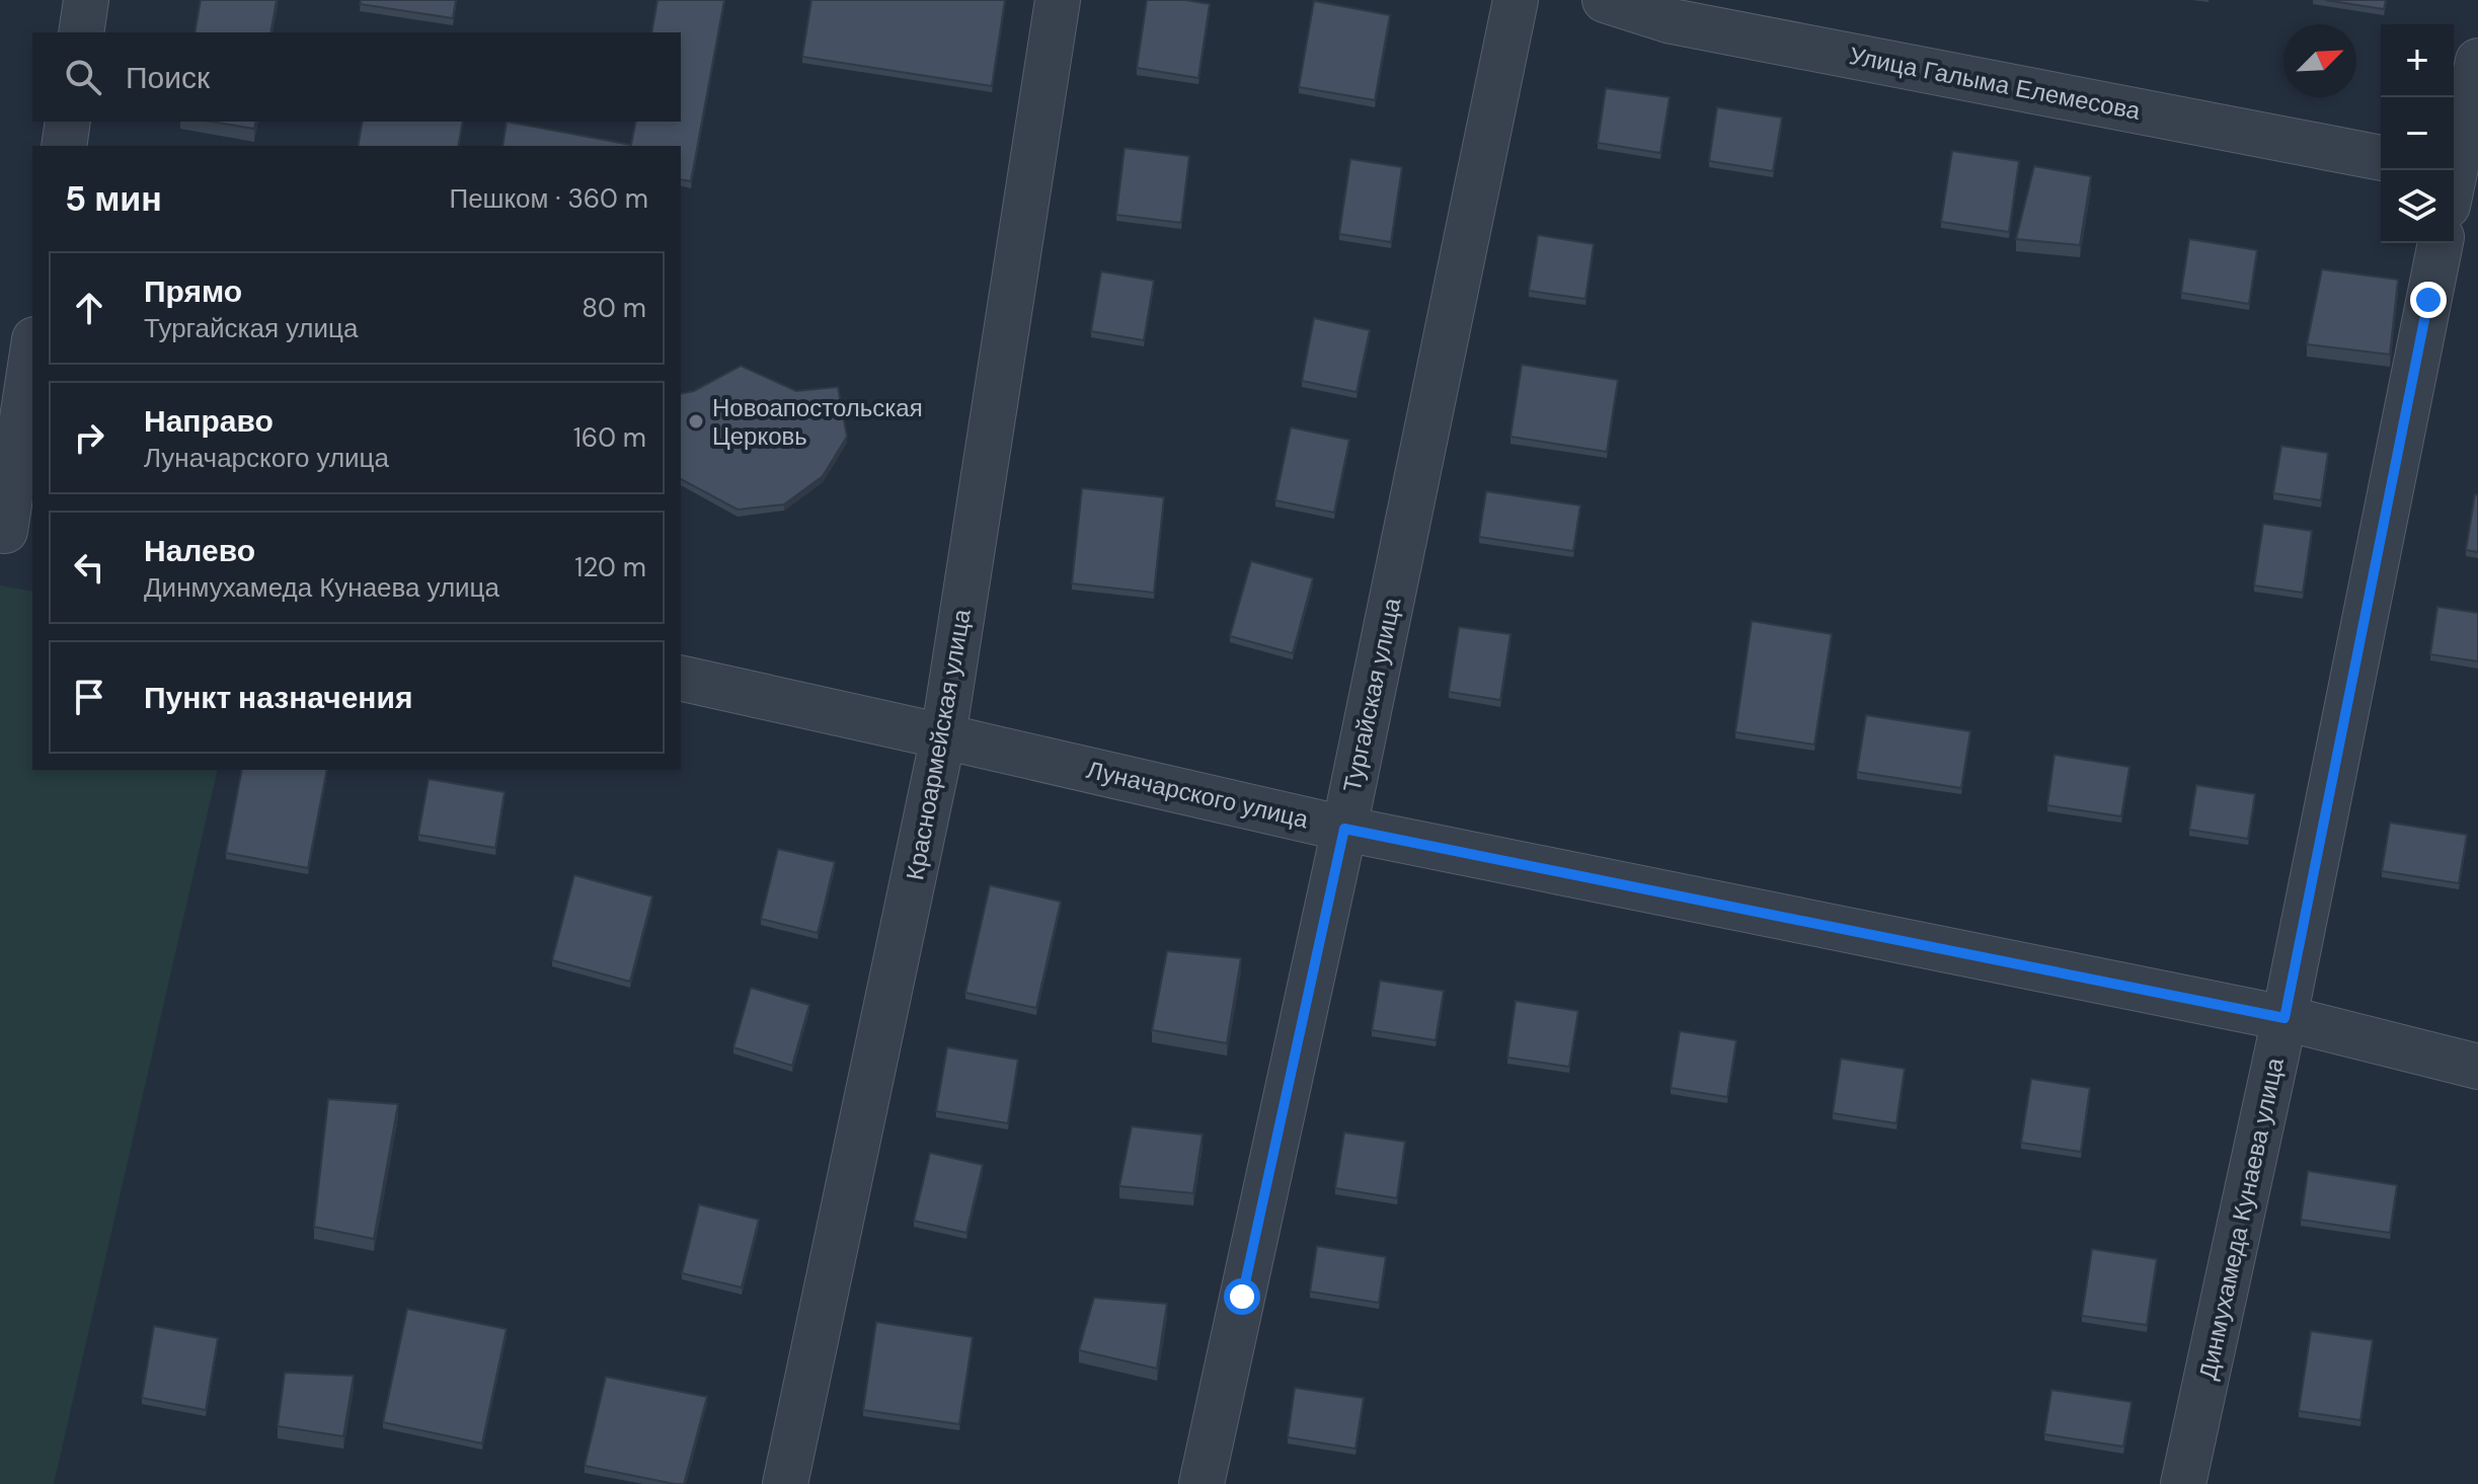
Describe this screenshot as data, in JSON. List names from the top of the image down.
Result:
{
  "streets": {
    "street": [
      "Улица Галыма Елемесова",
      "Тургайская улица",
      "Красноармейская улица",
      "Луначарского улица",
      "Динмухамеда Кунаева улица"
    ]
  },
  "crossings": [
    ["Тургайская улица", "Луначарского улица"],
    ["Красноармейская улица", "Луначарского улица"],
    ["Луначарского улица", "Динмухамеда Кунаева улица"]
  ],
  "places": ["Новоапостольская Церковь"],
  "north": "top right",
  "page": {
    "map_buttons": ["+", "−"],
    "search": "Поиск",
    "heading": ["5 мин", "Пешком · 360 m"],
    "list": [
      ["Прямо", "Тургайская улица", "80 m"],
      ["Направо", "Луначарского улица", "160 m"],
      ["Налево", "Динмухамеда Кунаева улица", "120 m"],
      "Пункт назначения"
    ]
  }
}
